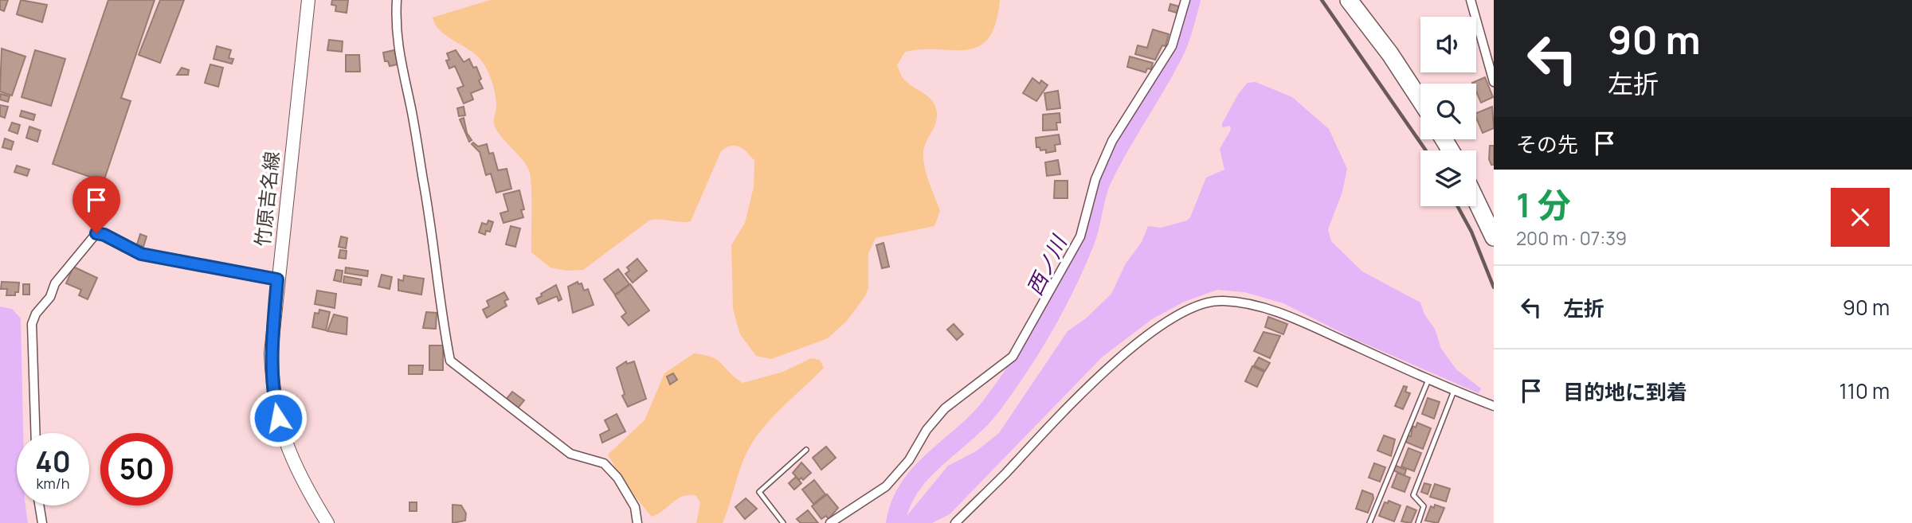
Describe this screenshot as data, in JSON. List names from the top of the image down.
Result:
{
  "streets": {
    "main road": ["竹原吉名線"]
  },
  "water": ["西ノ川"],
  "page": {
    "turn": ["90 m", "左折"],
    "then": "その先",
    "heading": ["1 分", "200 m · 07:39"],
    "list": [
      {
        "name": "左折",
        "value": "90 m"
      },
      {
        "name": "目的地に到着",
        "value": "110 m"
      }
    ],
    "speed": "40 km/h",
    "limit": "50"
  }
}
